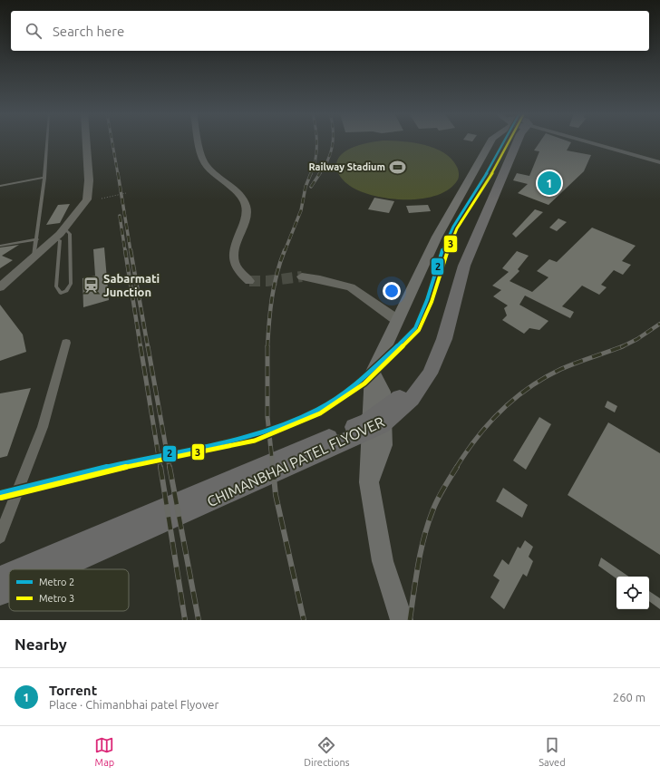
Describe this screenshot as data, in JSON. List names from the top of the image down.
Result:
{
  "streets": {
    "main road": ["CHIMANBHAI PATEL FLYOVER"]
  },
  "places": {
    "sports": ["Railway Stadium"],
    "station": ["Sabarmati Junction"]
  },
  "lines": ["metro line 2", "metro line 3"],
  "legend": ["Metro 2", "Metro 3"],
  "page": {
    "search": "Search here",
    "pins": "1",
    "heading": "Nearby",
    "list": [
      {
        "mark": "1",
        "name": "Torrent",
        "note": "Place · Chimanbhai patel Flyover",
        "value": "260 m"
      }
    ],
    "nav": ["Map", "Directions", "Saved"]
  }
}
